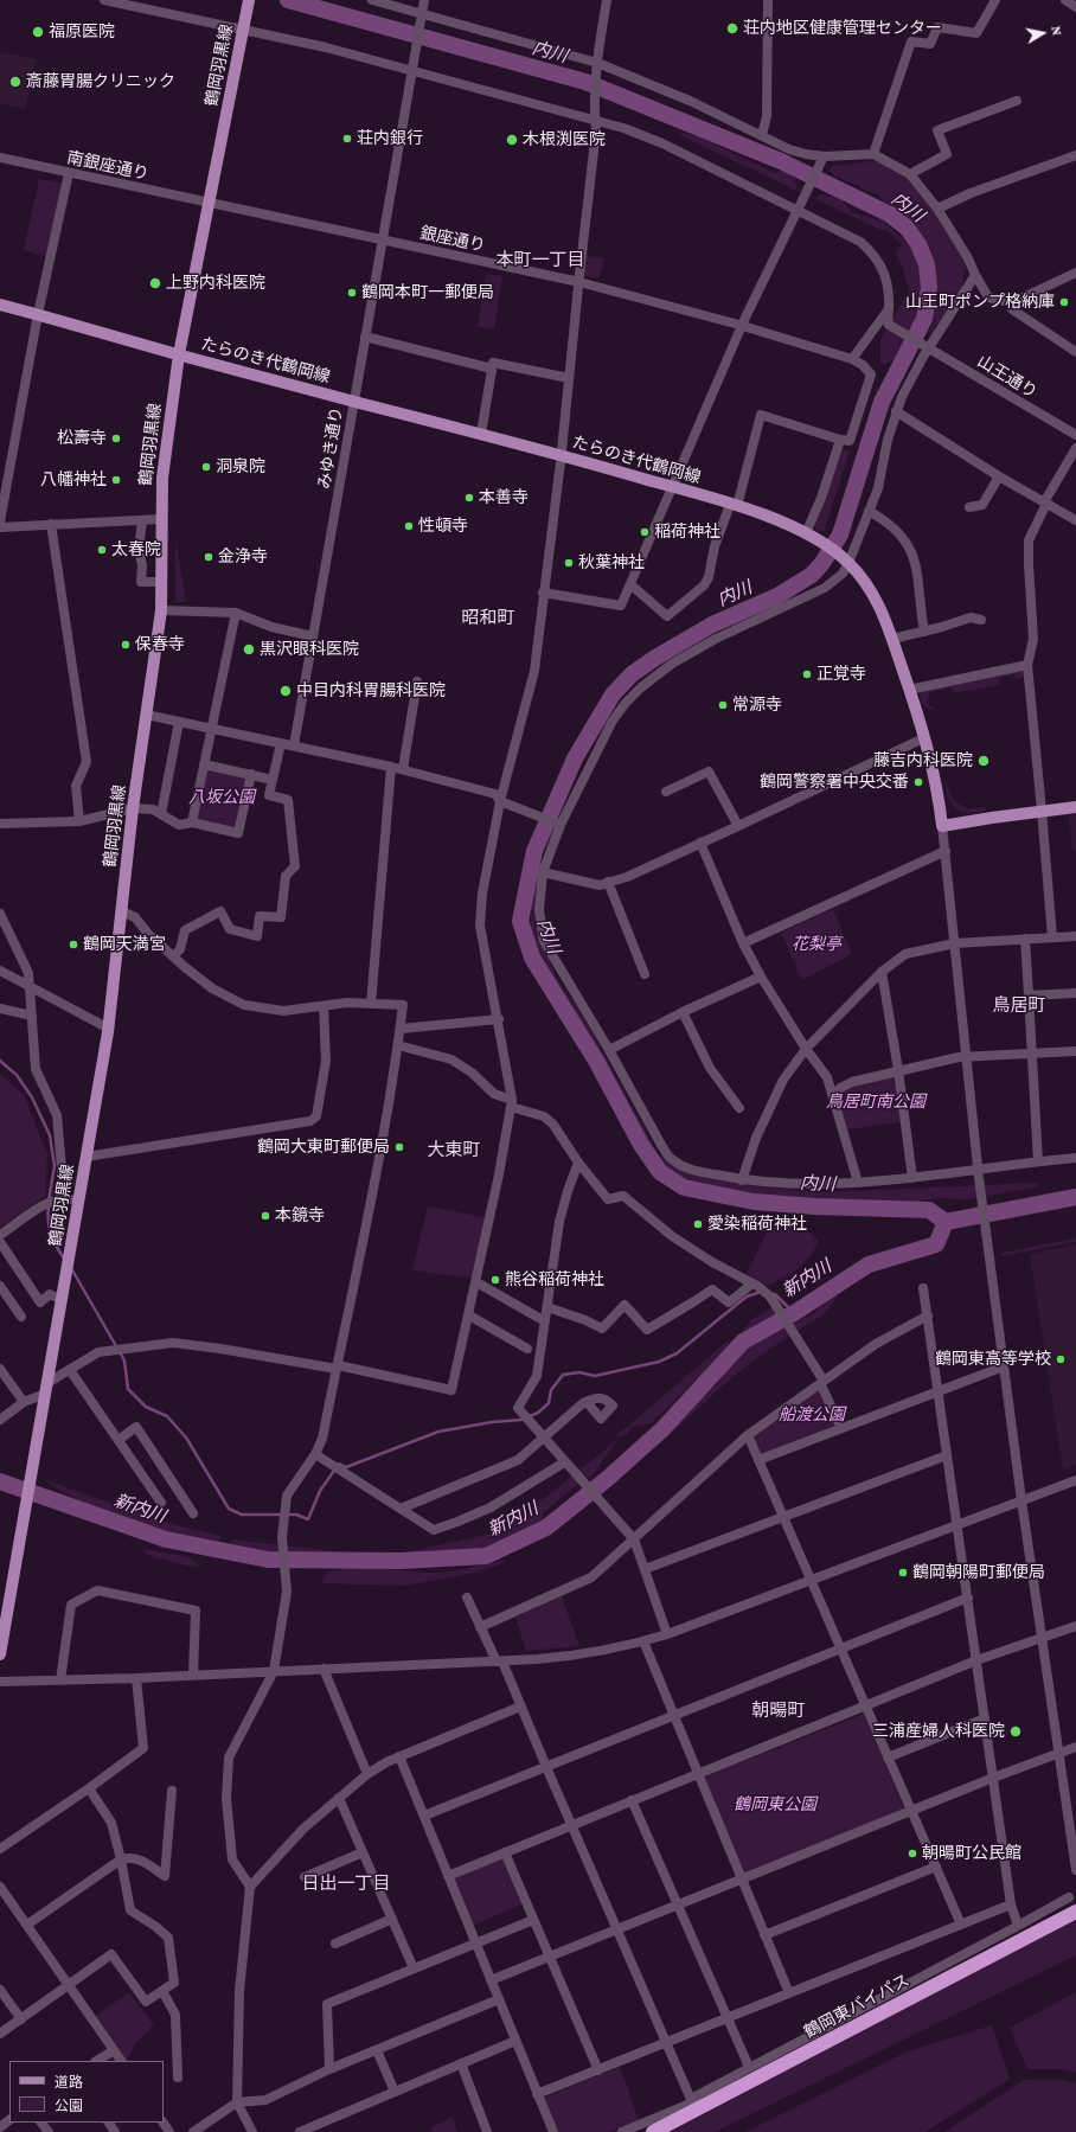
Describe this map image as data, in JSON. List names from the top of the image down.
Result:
{
  "streets": {
    "highway": ["鶴岡東バイパス"],
    "main road": ["鶴岡羽黒線", "たらのき代鶴岡線"],
    "street": [
      "南銀座通り",
      "銀座通り",
      "山王通り",
      "みゆき通り"
    ]
  },
  "crossings": [
    ["鶴岡羽黒線", "南銀座通り"],
    ["鶴岡羽黒線", "銀座通り"],
    ["鶴岡羽黒線", "たらのき代鶴岡線"],
    ["南銀座通り", "銀座通り"],
    ["銀座通り", "みゆき通り"],
    ["たらのき代鶴岡線", "みゆき通り"]
  ],
  "districts": [
    "本町一丁目",
    "昭和町",
    "鳥居町",
    "大東町",
    "朝暘町",
    "日出一丁目"
  ],
  "water": ["内川", "新内川"],
  "parks": [
    "八坂公園",
    "花梨亭",
    "鳥居町南公園",
    "船渡公園",
    "鶴岡東公園"
  ],
  "places": [
    "荘内地区健康管理センター",
    "福原医院",
    "斎藤胃腸クリニック",
    "荘内銀行",
    "木根渕医院",
    "上野内科医院",
    "鶴岡本町一郵便局",
    "山王町ポンプ格納庫",
    "松壽寺",
    "洞泉院",
    "八幡神社",
    "本善寺",
    "性頓寺",
    "稲荷神社",
    "太春院",
    "金浄寺",
    "秋葉神社",
    "保春寺",
    "黒沢眼科医院",
    "正覚寺",
    "中目内科胃腸科医院",
    "常源寺",
    "藤吉内科医院",
    "鶴岡警察署中央交番",
    "鶴岡天満宮",
    "鶴岡大東町郵便局",
    "本鏡寺",
    "愛染稲荷神社",
    "熊谷稲荷神社",
    "鶴岡東高等学校",
    "鶴岡朝陽町郵便局",
    "三浦産婦人科医院",
    "朝暘町公民館"
  ],
  "legend": ["道路", "公園"],
  "north": "right"
}
